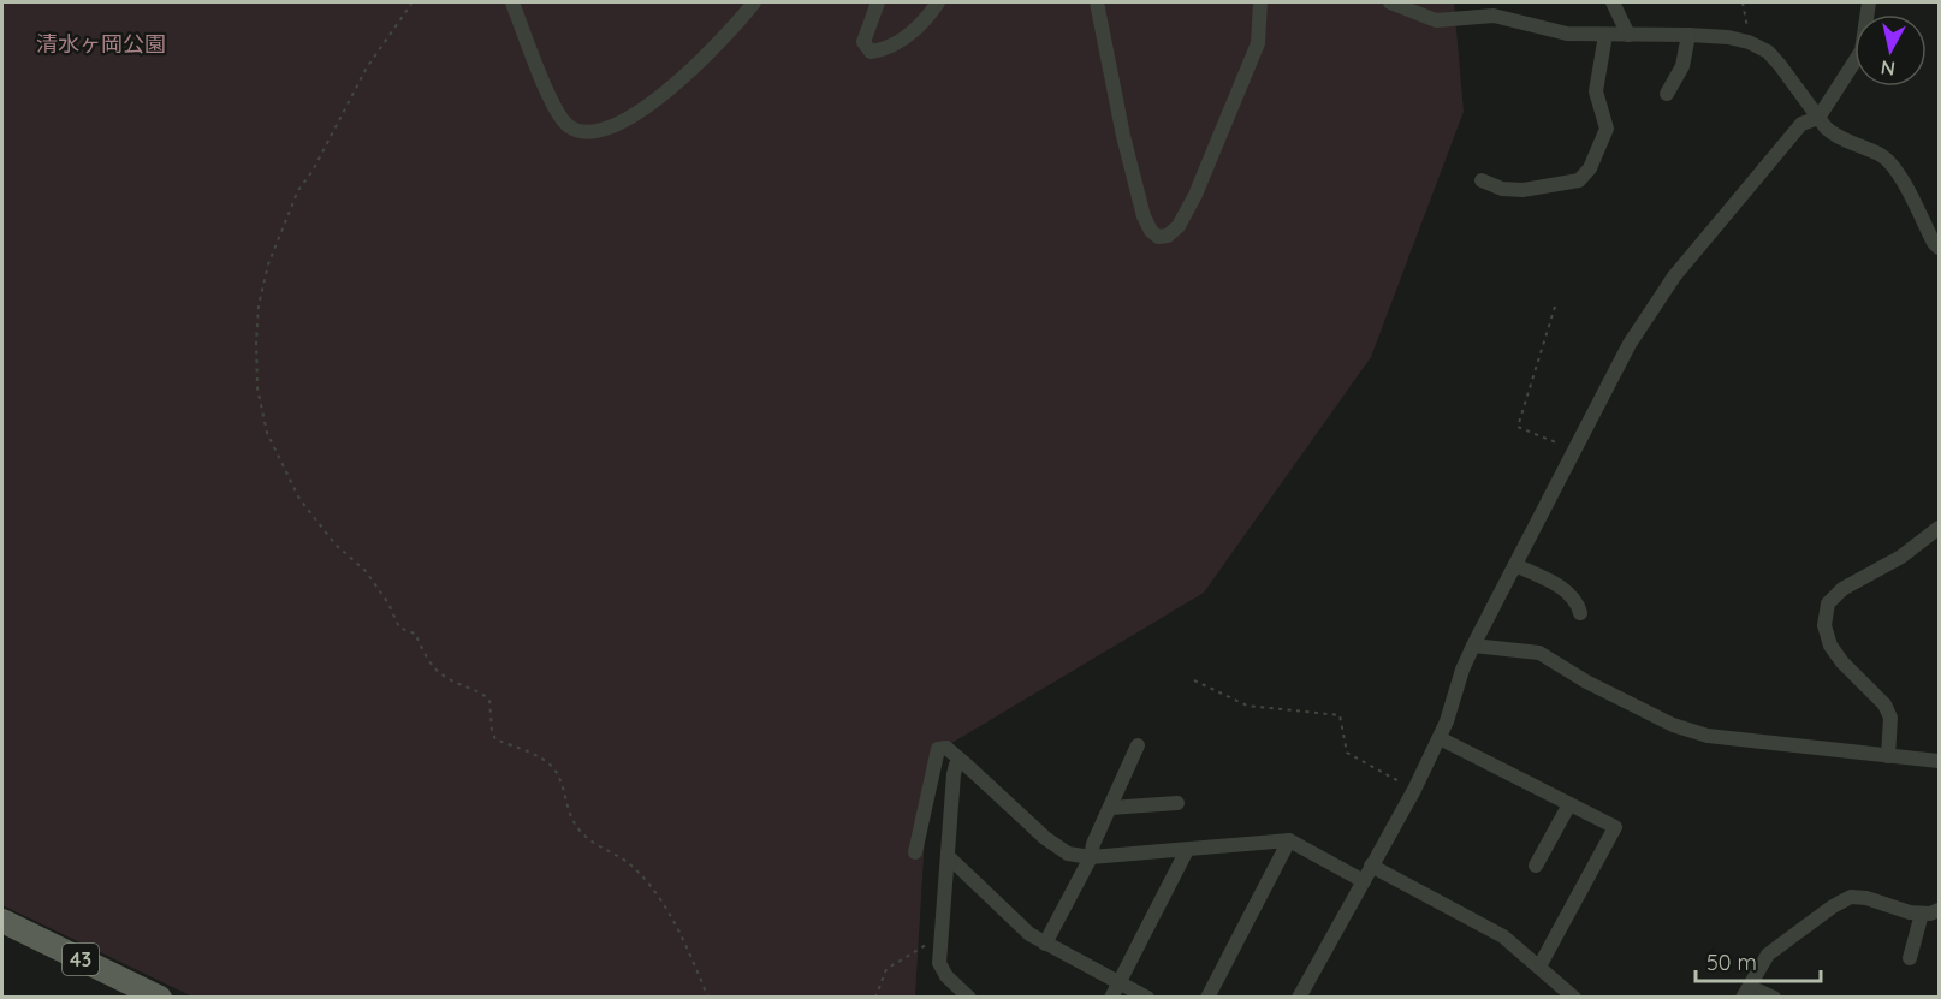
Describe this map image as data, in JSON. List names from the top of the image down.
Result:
{
  "streets": {
    "main road": ["43"]
  },
  "parks": ["清水ヶ岡公園"],
  "scale_bar": "50 m",
  "north": "bottom"
}
